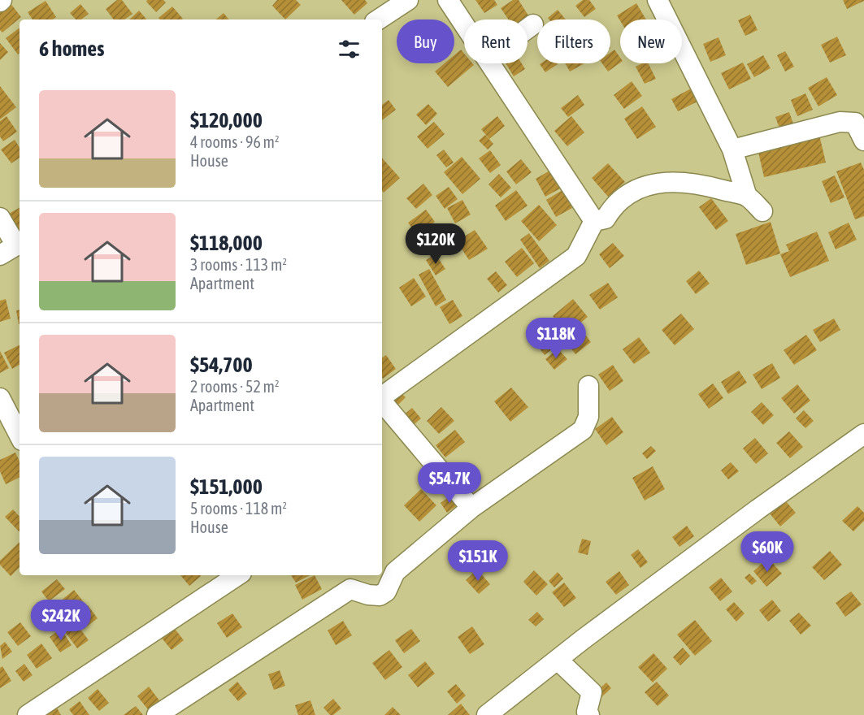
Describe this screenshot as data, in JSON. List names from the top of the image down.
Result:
{
  "page": {
    "chip": [
      "Buy",
      "Rent",
      "Filters",
      "New"
    ],
    "heading": "6 homes",
    "list": [
      {
        "name": "$120,000",
        "note": "4 rooms · 96 m² · House"
      },
      {
        "name": "$118,000",
        "note": "3 rooms · 113 m² · Apartment"
      },
      {
        "name": "$54,700",
        "note": "2 rooms · 52 m² · Apartment"
      },
      {
        "name": "$151,000",
        "note": "5 rooms · 118 m² · House"
      }
    ],
    "price": [
      "$120K",
      "$118K",
      "$54.7K",
      "$60K",
      "$151K",
      "$242K"
    ]
  }
}
